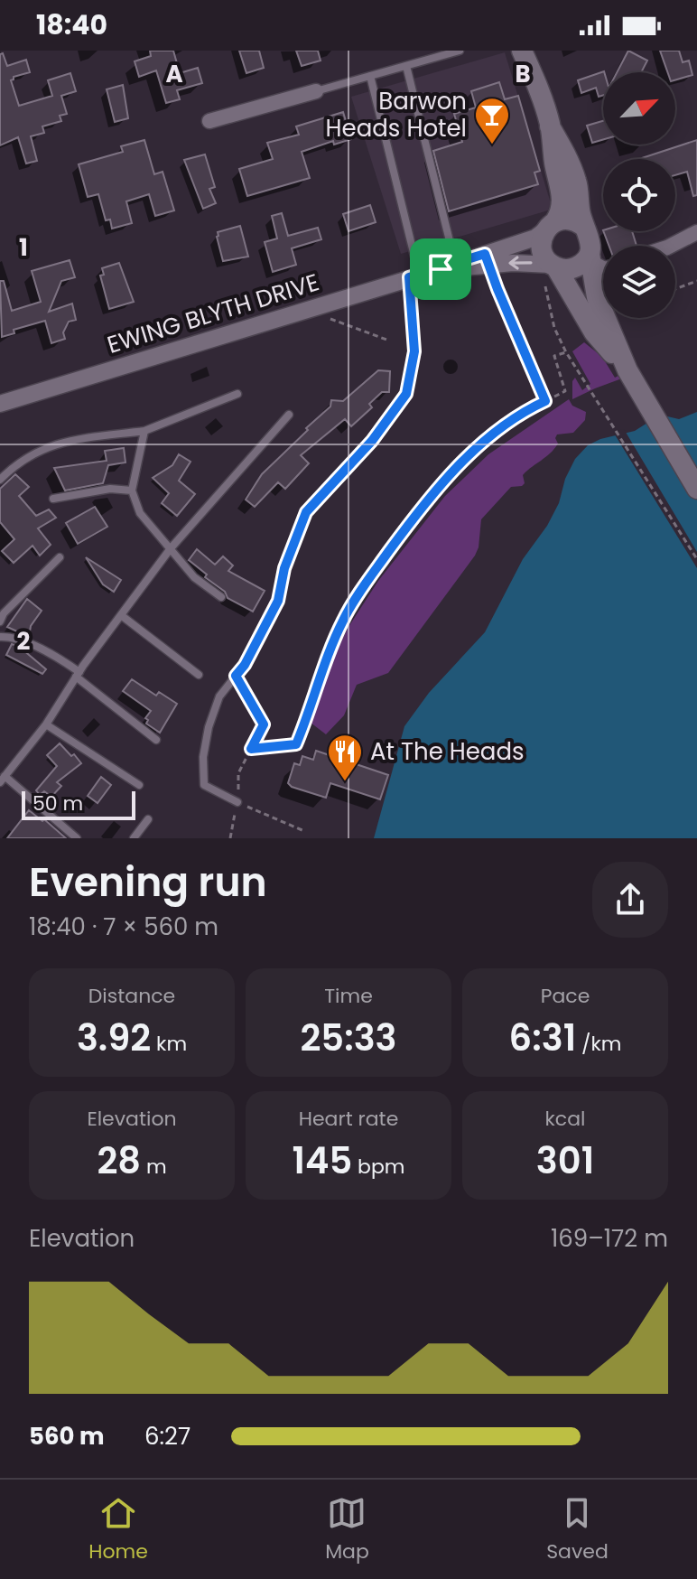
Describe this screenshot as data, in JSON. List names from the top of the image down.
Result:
{
  "streets": {
    "street": ["EWING BLYTH DRIVE"]
  },
  "places": {
    "bar": ["Barwon Heads Hotel"],
    "restaurant": ["At The Heads"]
  },
  "scale_bar": "50 m",
  "north": "top right",
  "page": {
    "status": "18:40",
    "scale": "50 m",
    "heading": ["Evening run", "18:40 · 7 × 560 m"],
    "stats": [
      ["Distance", "3.92 km"],
      ["Time", "25:33"],
      ["Pace", "6:31 /km"],
      ["Elevation", "28 m"],
      ["Heart rate", "145 bpm"],
      ["kcal", "301"]
    ],
    "chart": ["Elevation", "169–172 m"],
    "list": [
      {
        "name": "560 m",
        "note": "6:27"
      }
    ],
    "tabs": ["Home", "Map", "Saved"]
  },
  "grid": {
    "columns": ["A", "B"],
    "rows": ["1", "2"]
  }
}
